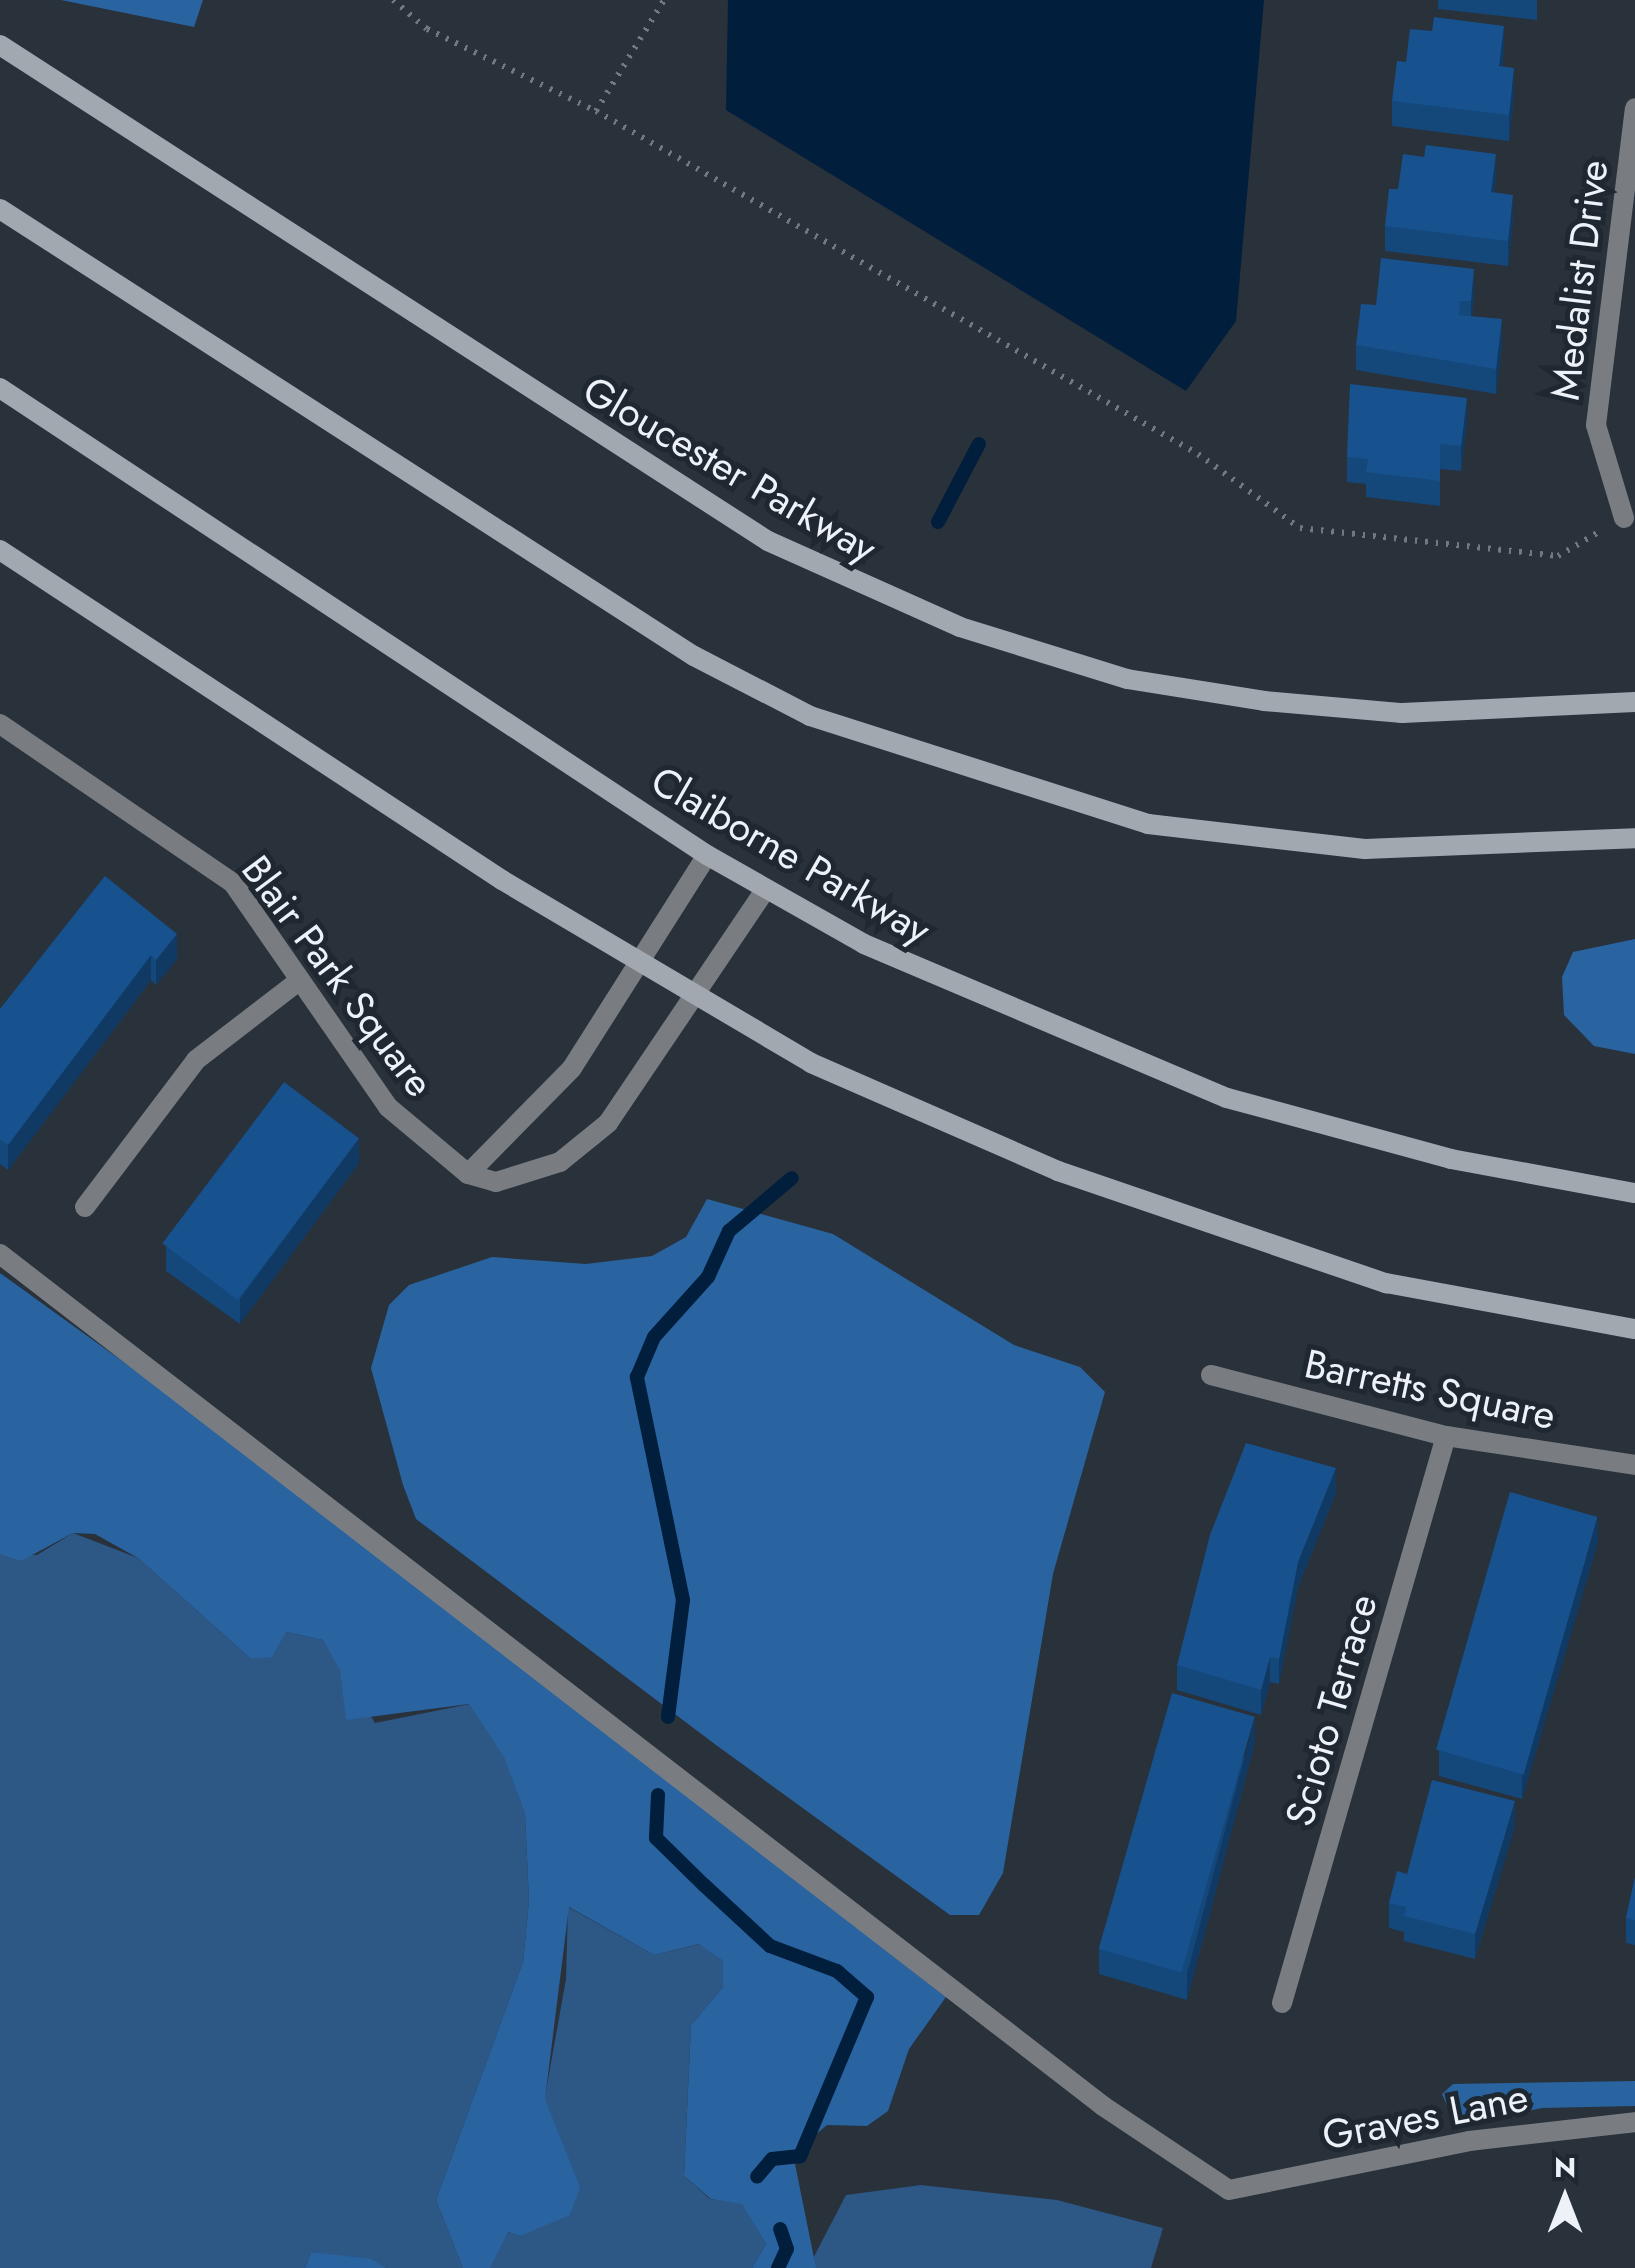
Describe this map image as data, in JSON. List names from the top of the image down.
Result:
{
  "streets": {
    "main road": ["Gloucester Parkway", "Claiborne Parkway"],
    "street": [
      "Medalist Drive",
      "Blair Park Square",
      "Barretts Square",
      "Scioto Terrace",
      "Graves Lane"
    ]
  },
  "crossings": [
    ["Barretts Square", "Scioto Terrace"]
  ],
  "north": "top"
}
